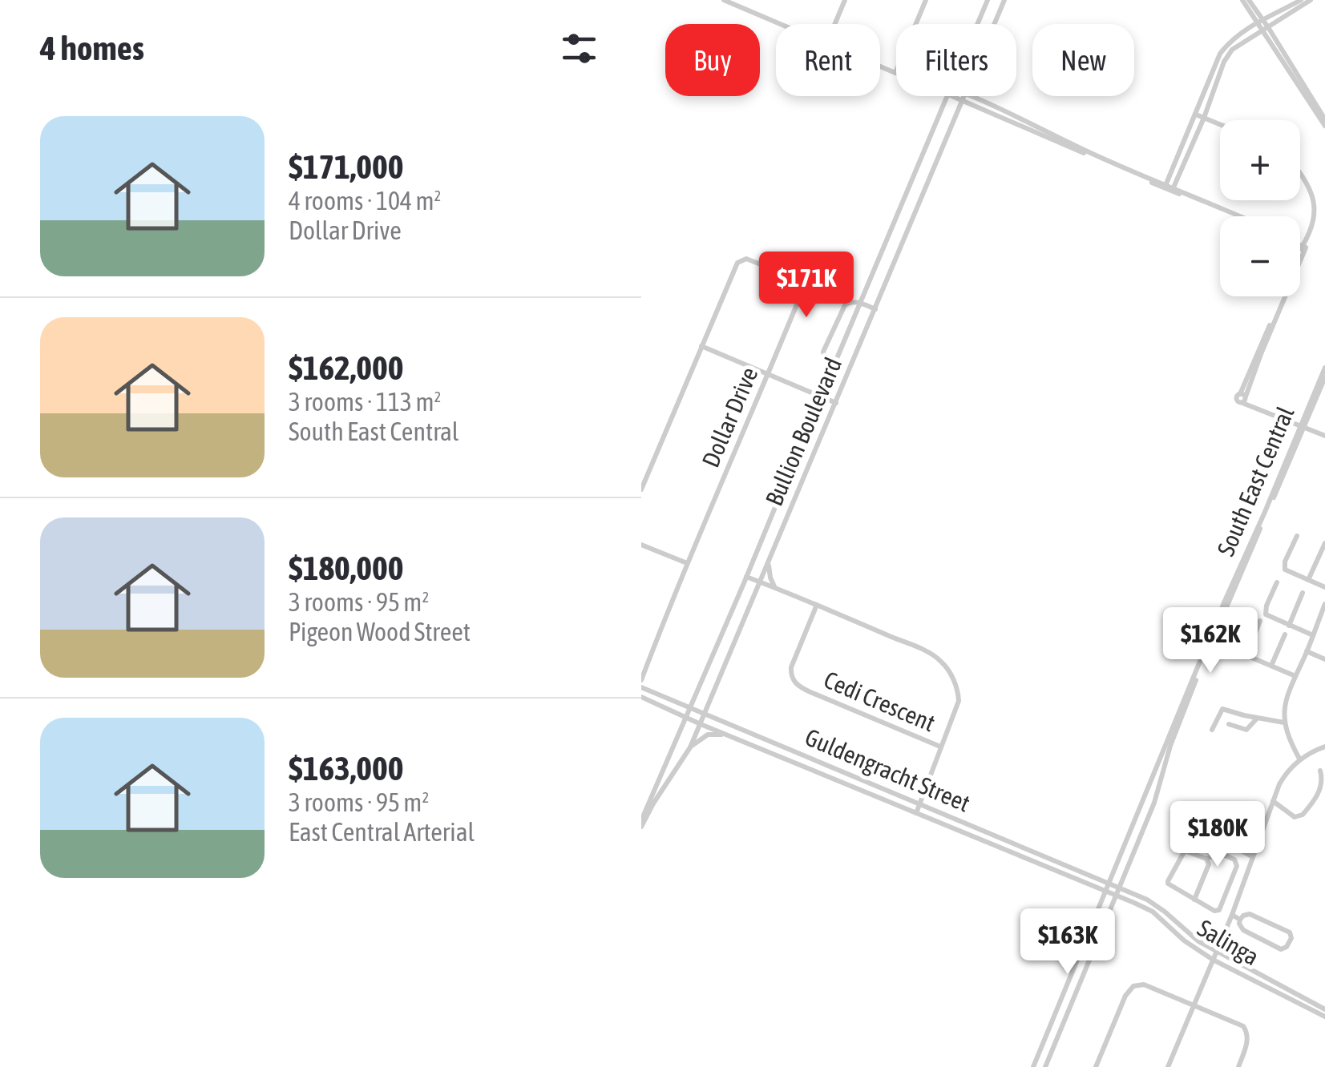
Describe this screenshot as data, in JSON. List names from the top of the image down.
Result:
{
  "streets": {
    "street": [
      "Dollar Drive",
      "Bullion Boulevard",
      "South East Central",
      "Cedi Crescent",
      "Guldengracht Street",
      "Salinga"
    ]
  },
  "crossings": [
    ["Bullion Boulevard", "Guldengracht Street"],
    ["Guldengracht Street", "Salinga"]
  ],
  "page": {
    "heading": "4 homes",
    "chip": [
      "Buy",
      "Rent",
      "Filters",
      "New"
    ],
    "list": [
      {
        "name": "$171,000",
        "note": "4 rooms · 104 m² · Dollar Drive"
      },
      {
        "name": "$162,000",
        "note": "3 rooms · 113 m² · South East Central"
      },
      {
        "name": "$180,000",
        "note": "3 rooms · 95 m² · Pigeon Wood Street"
      },
      {
        "name": "$163,000",
        "note": "3 rooms · 95 m² · East Central Arterial"
      }
    ],
    "map_buttons": ["+", "−"],
    "price": [
      "$171K",
      "$162K",
      "$180K",
      "$163K"
    ]
  }
}
